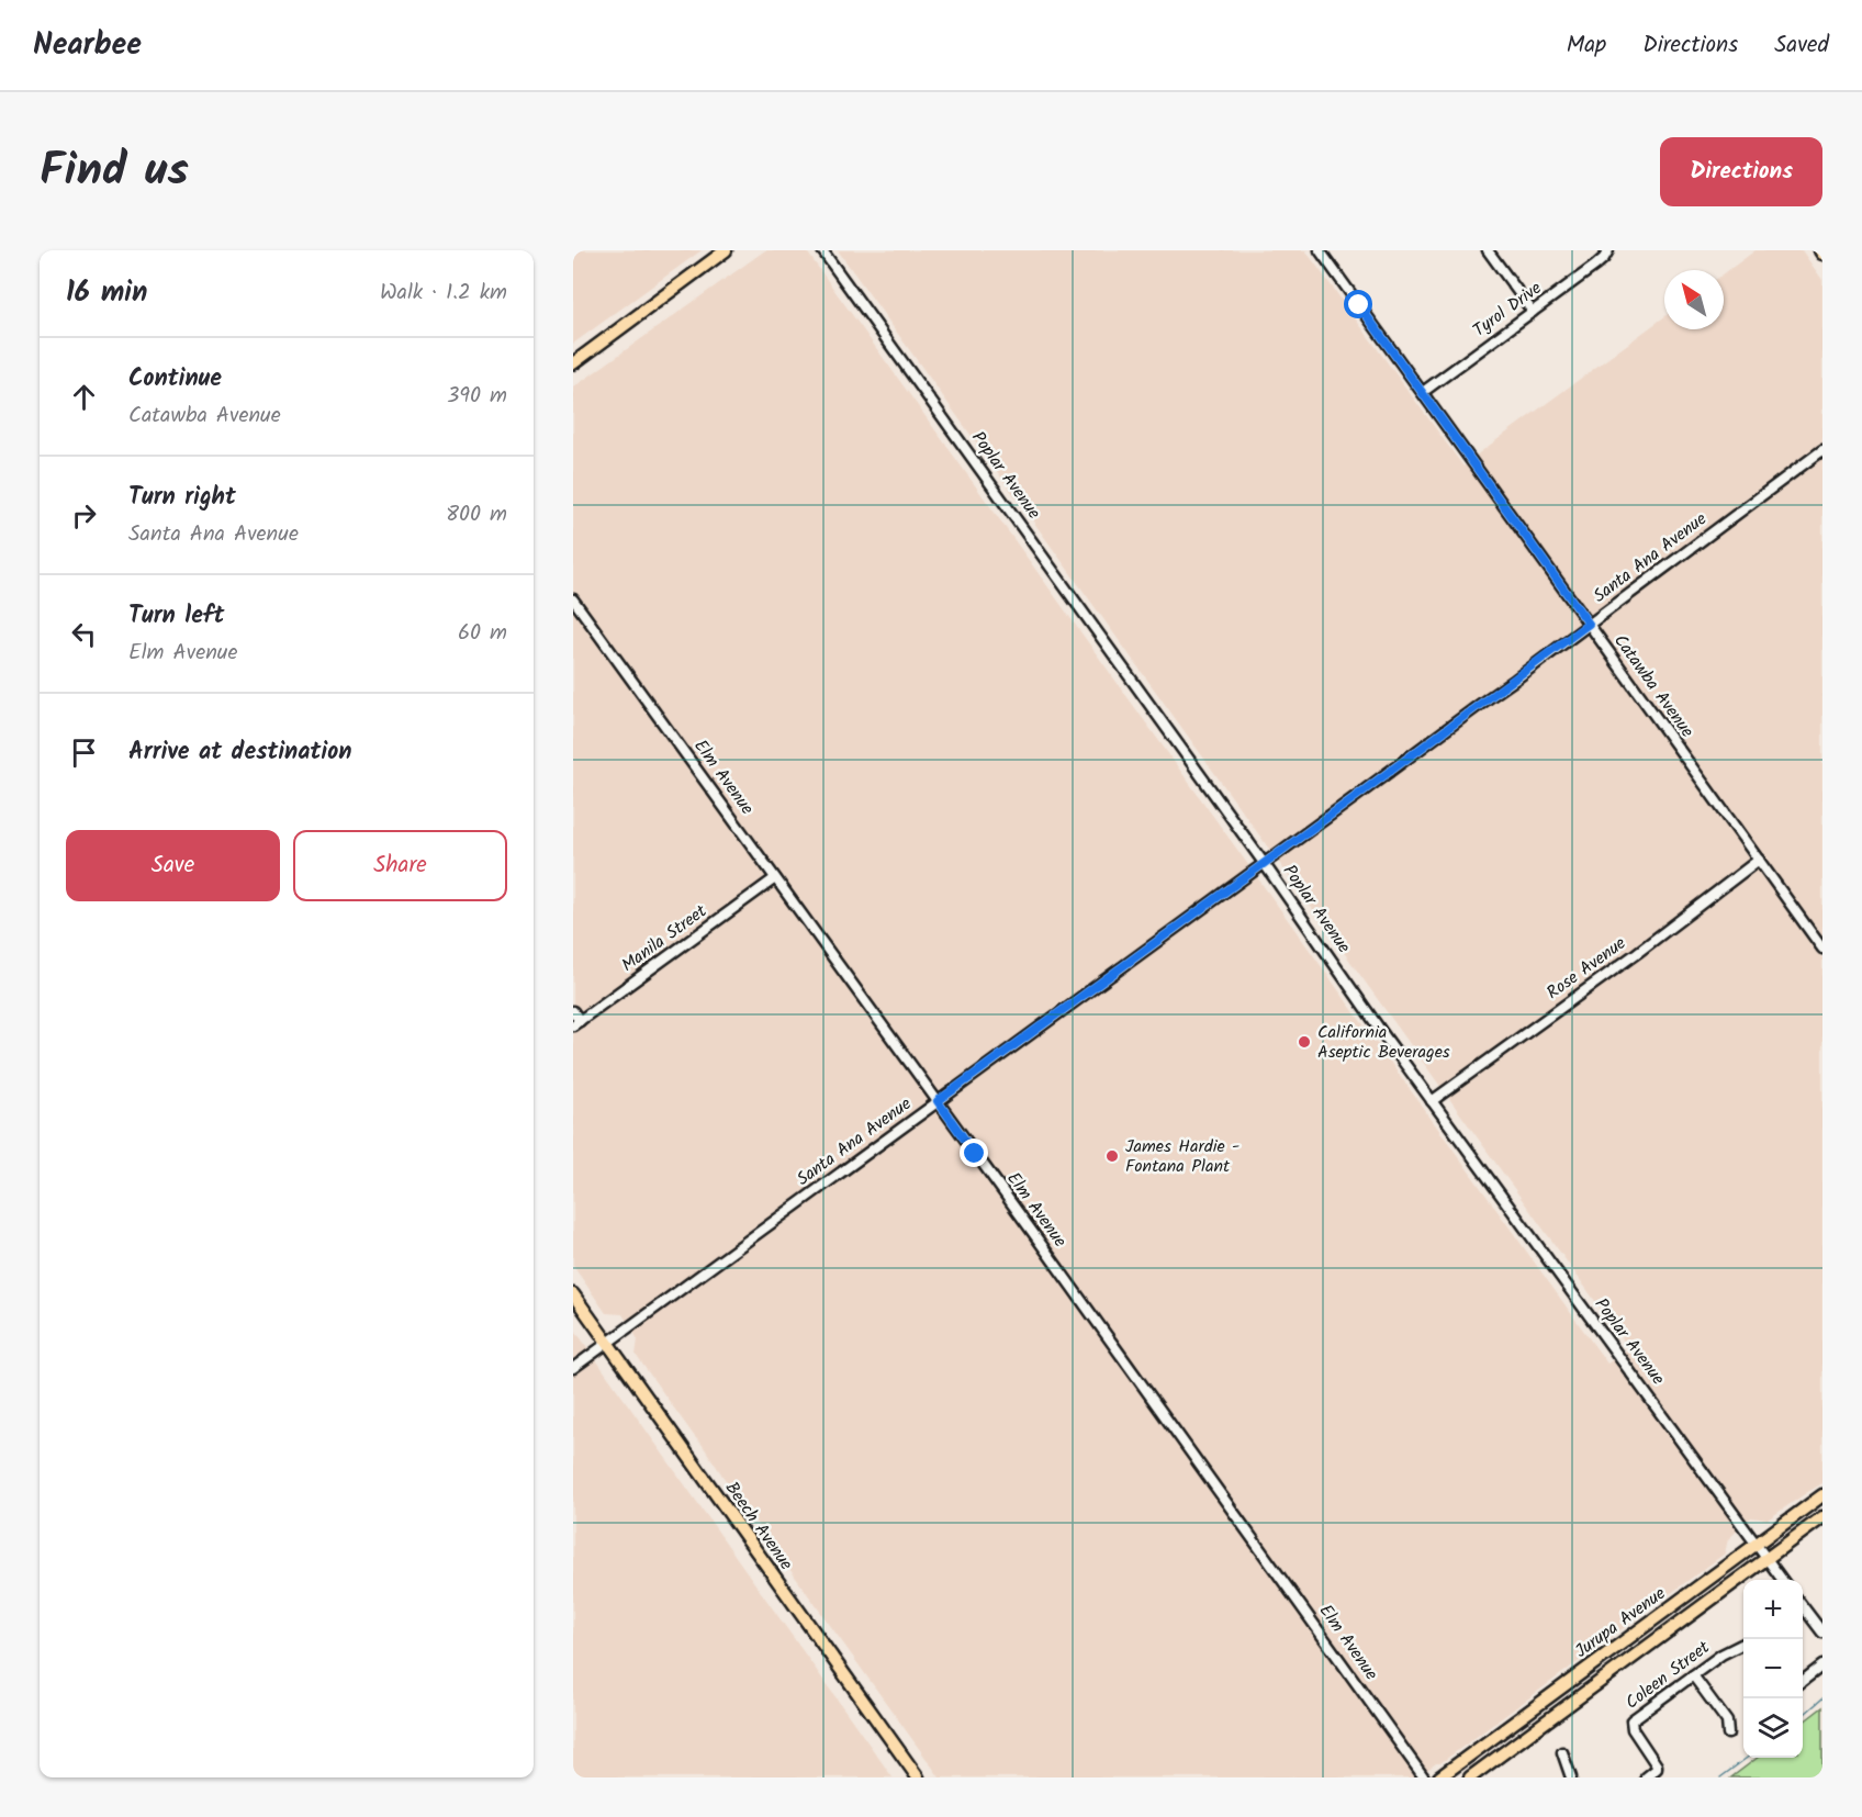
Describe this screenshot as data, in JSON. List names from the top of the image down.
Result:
{
  "streets": {
    "main road": ["Beech Avenue", "Jurupa Avenue"],
    "street": [
      "Tyrol Drive",
      "Poplar Avenue",
      "Santa Ana Avenue",
      "Catawba Avenue",
      "Elm Avenue",
      "Manila Street",
      "Rose Avenue",
      "Coleen Street"
    ]
  },
  "crossings": [
    ["Tyrol Drive", "Catawba Avenue"],
    ["Poplar Avenue", "Santa Ana Avenue"],
    ["Poplar Avenue", "Rose Avenue"],
    ["Poplar Avenue", "Jurupa Avenue"],
    ["Santa Ana Avenue", "Catawba Avenue"],
    ["Santa Ana Avenue", "Elm Avenue"],
    ["Santa Ana Avenue", "Beech Avenue"],
    ["Catawba Avenue", "Rose Avenue"],
    ["Elm Avenue", "Manila Street"]
  ],
  "places": ["California Aseptic Beverages", "James Hardie - Fontana Plant"],
  "north": "top left",
  "page": {
    "header": "Nearbee",
    "nav": ["Map", "Directions", "Saved"],
    "title": "Find us",
    "buttons": [
      "Directions",
      ["Save", "Share"]
    ],
    "heading": ["16 min", "Walk · 1.2 km"],
    "list": [
      ["Continue", "Catawba Avenue", "390 m"],
      ["Turn right", "Santa Ana Avenue", "800 m"],
      ["Turn left", "Elm Avenue", "60 m"],
      "Arrive at destination"
    ],
    "map_buttons": ["+", "−"]
  }
}
